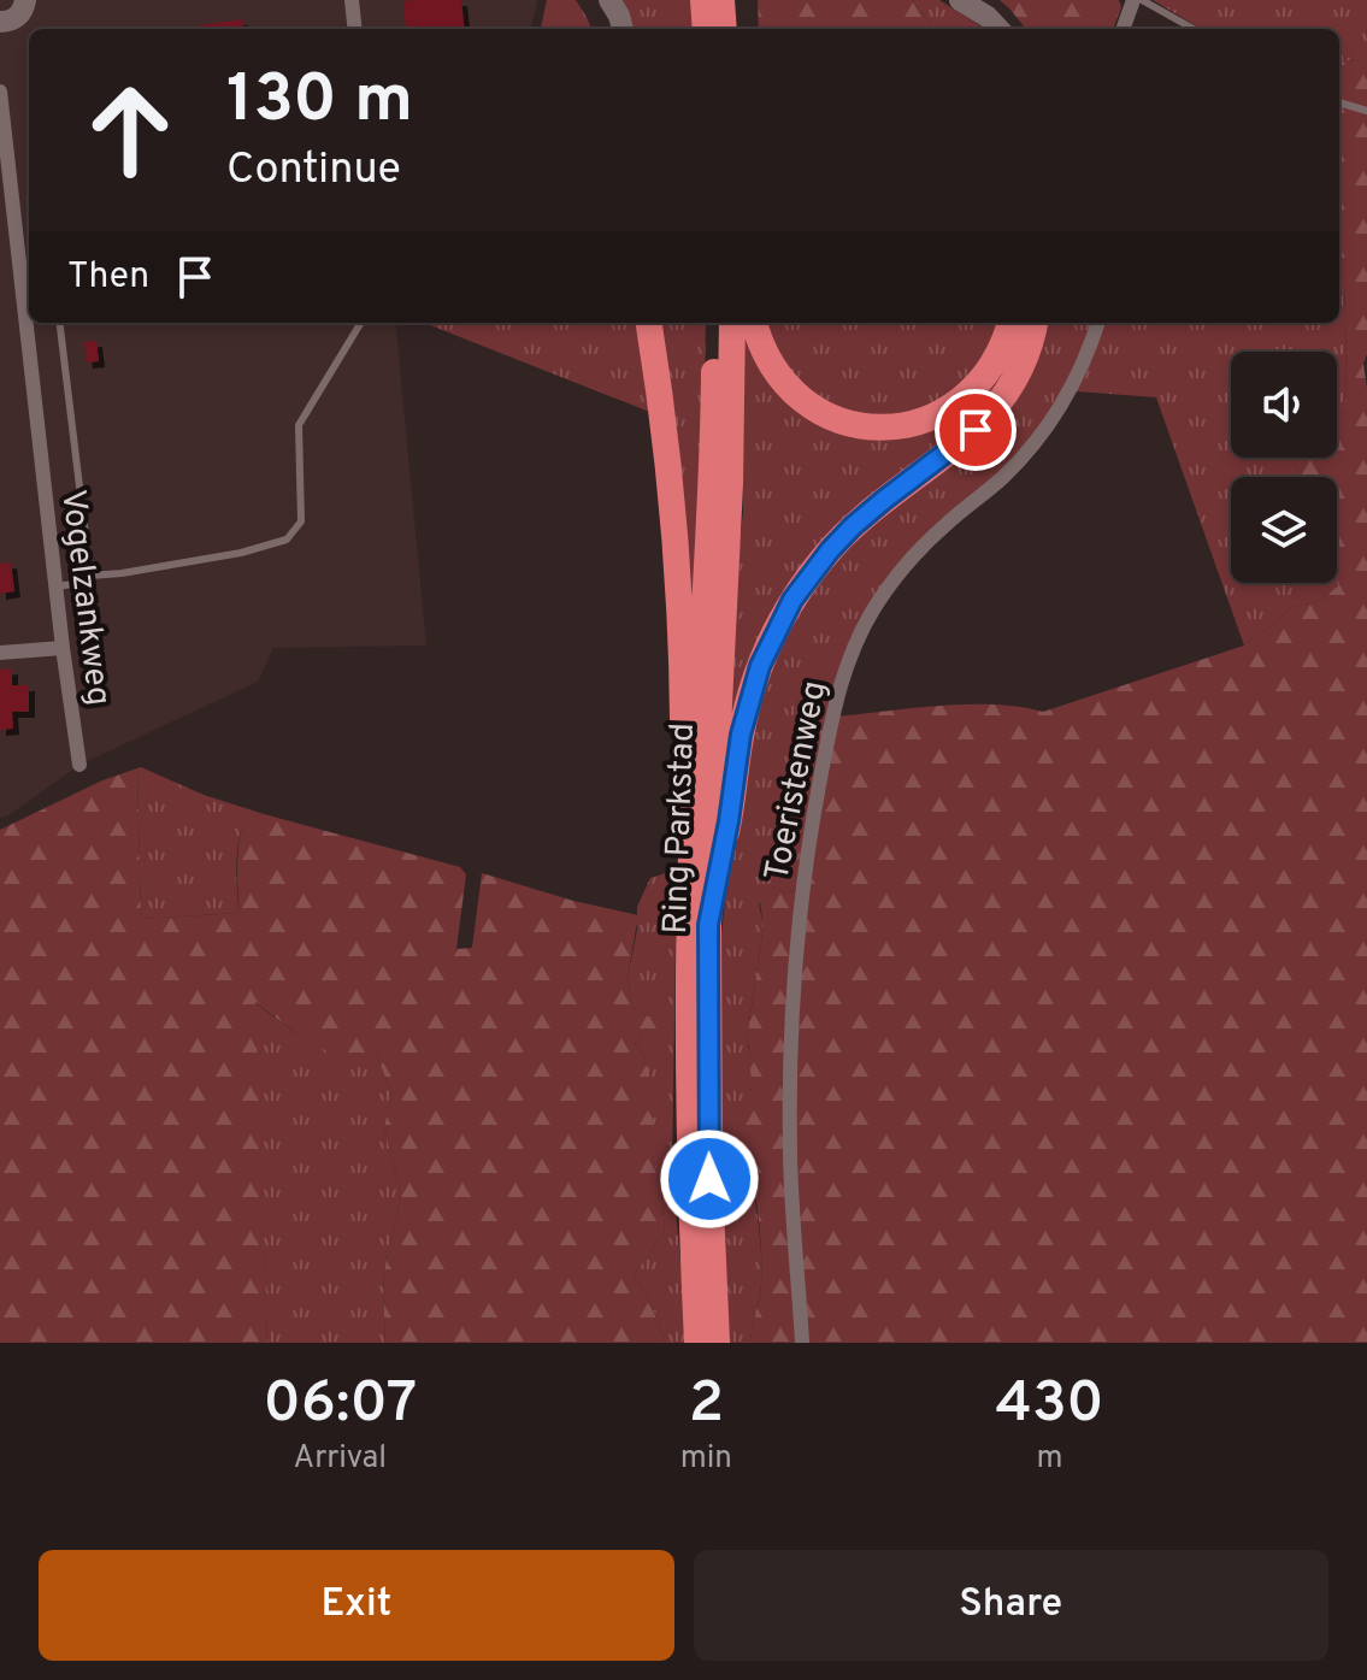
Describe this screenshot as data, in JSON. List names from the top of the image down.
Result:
{
  "streets": {
    "highway": ["Ring Parkstad"],
    "street": ["Vogelzankweg", "Toeristenweg"]
  },
  "page": {
    "turn": ["130 m", "Continue"],
    "then": "Then",
    "eta": [
      "06:07",
      "Arrival",
      "2",
      "min",
      "430",
      "m"
    ],
    "buttons": ["Exit", "Share"]
  }
}
